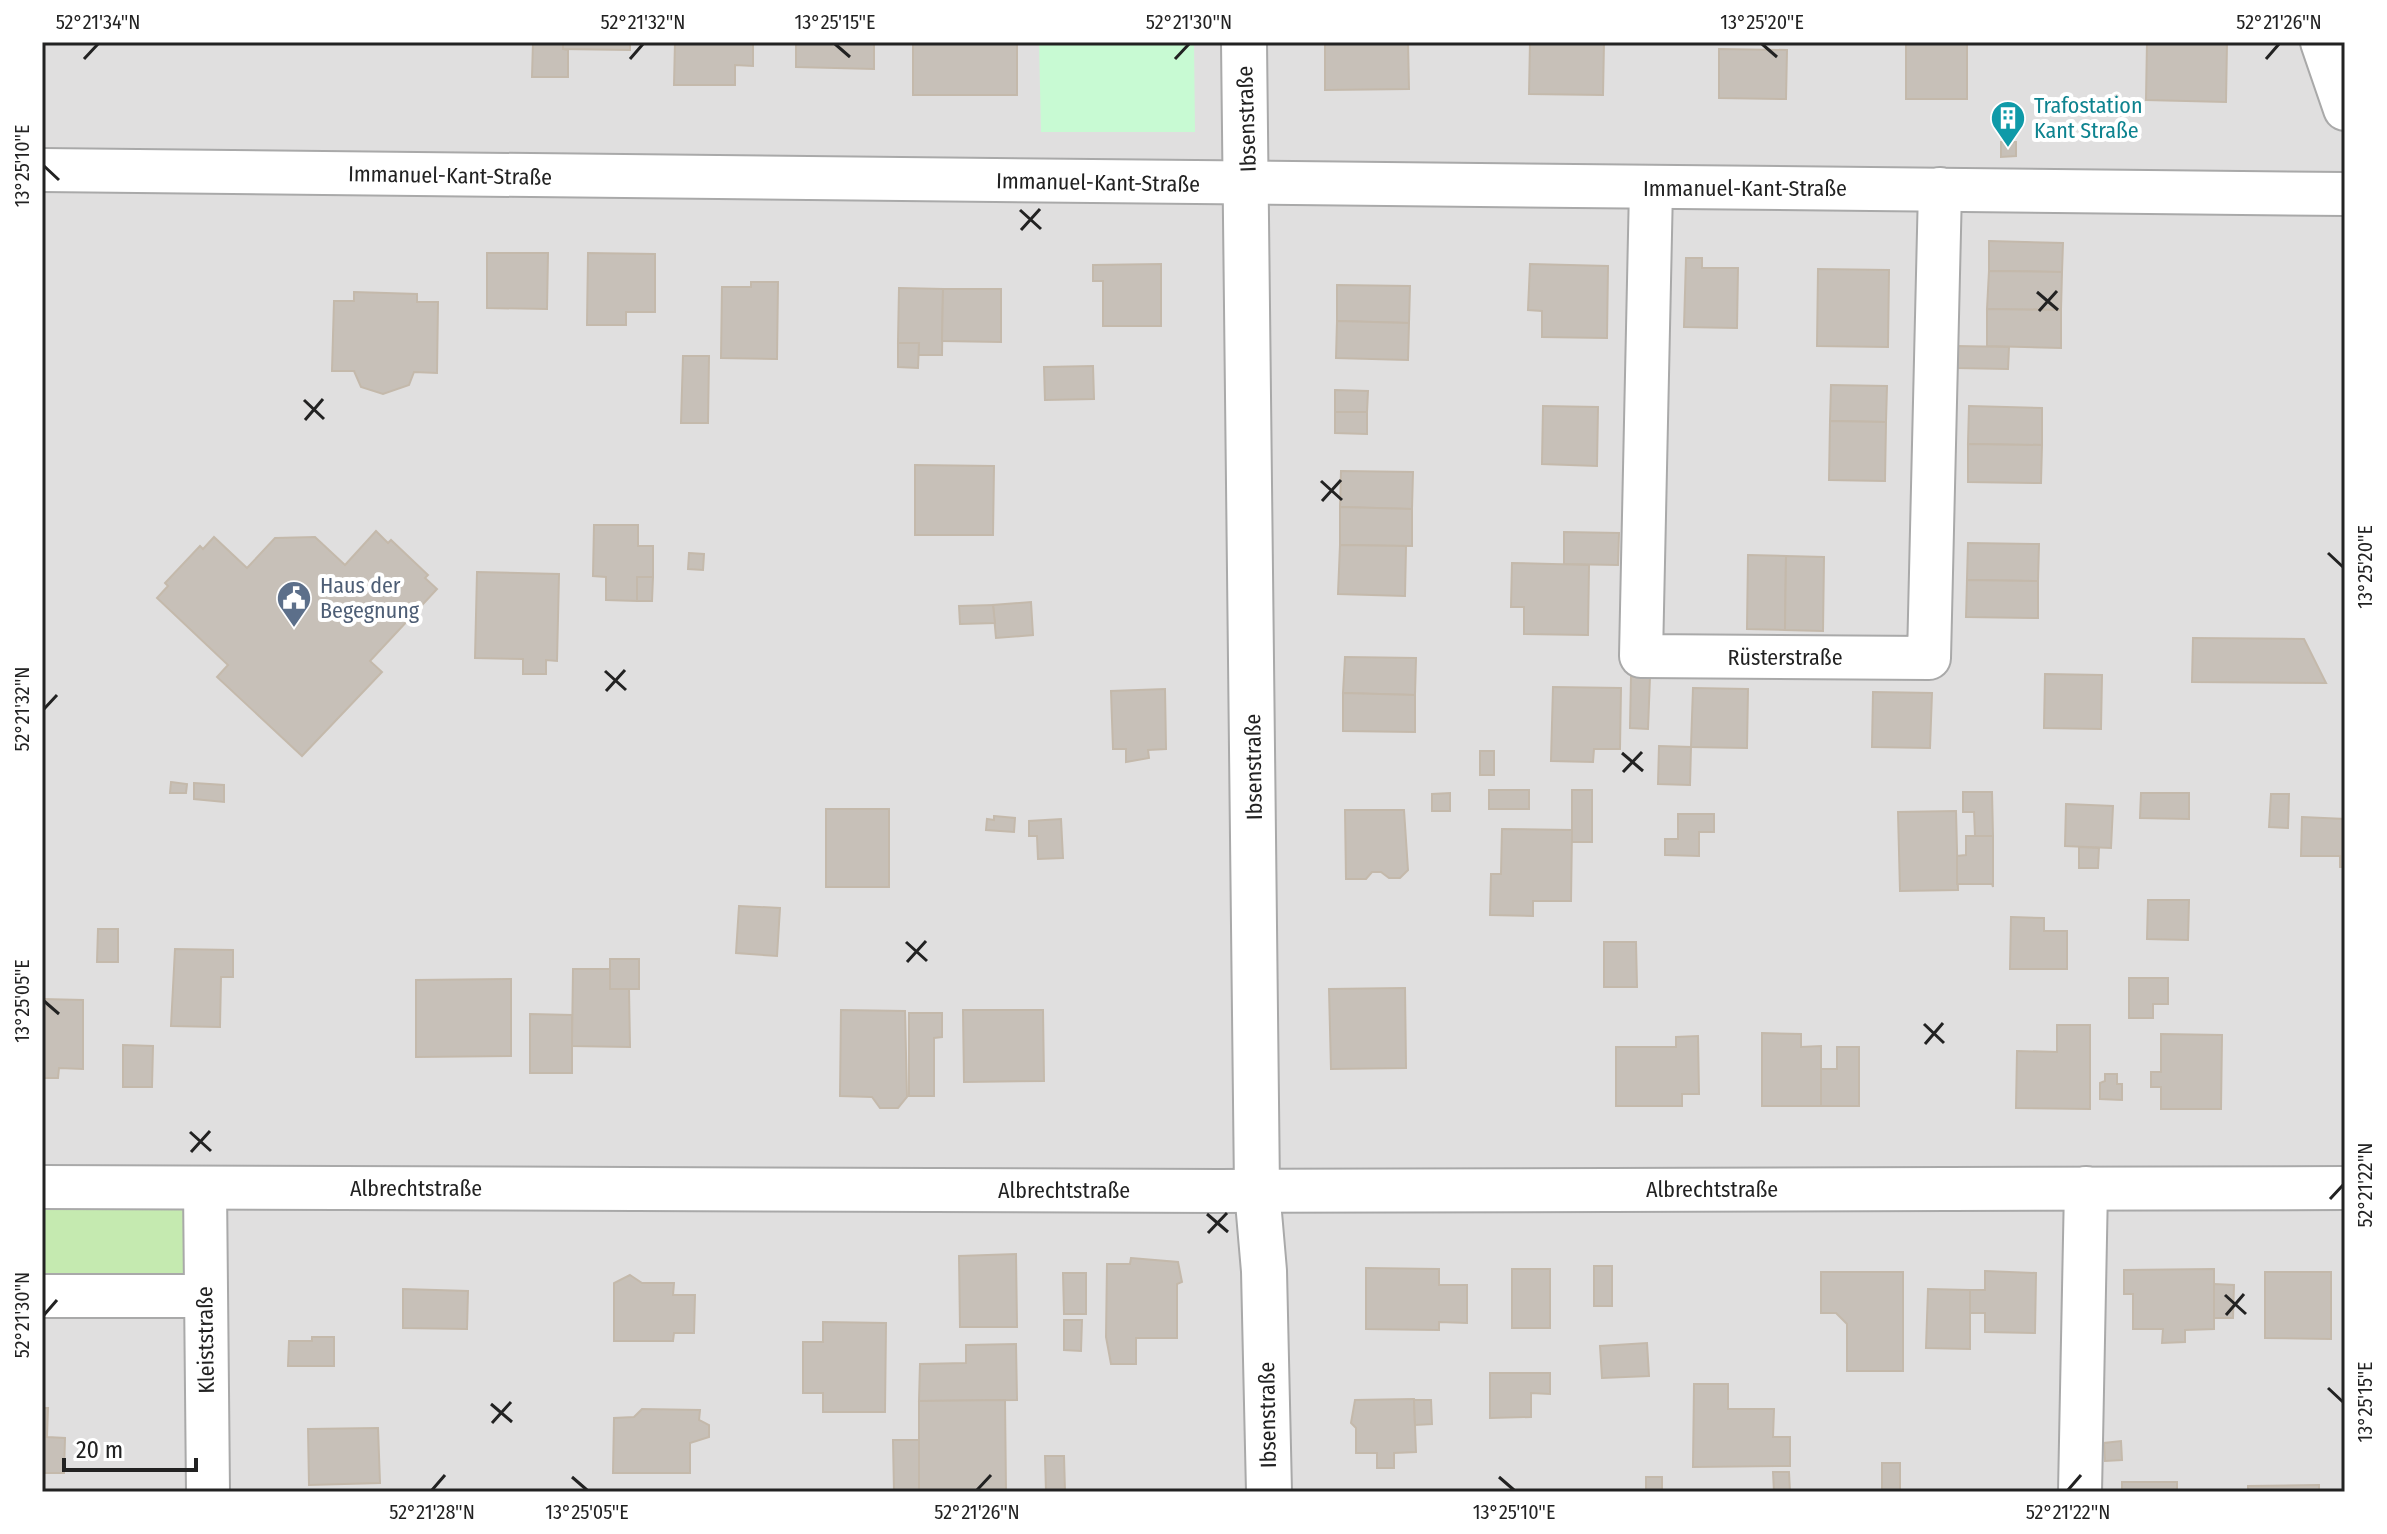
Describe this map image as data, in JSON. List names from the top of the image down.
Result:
{
  "streets": {
    "street": [
      "Ibsenstraße",
      "Immanuel-Kant-Straße",
      "Rüsterstraße",
      "Albrechtstraße",
      "Kleiststraße"
    ]
  },
  "crossings": [
    ["Ibsenstraße", "Immanuel-Kant-Straße"],
    ["Ibsenstraße", "Albrechtstraße"],
    ["Immanuel-Kant-Straße", "Rüsterstraße"],
    ["Albrechtstraße", "Kleiststraße"]
  ],
  "places": {
    "building": ["Trafostation Kant Straße"],
    "public building": ["Haus der Begegnung"]
  },
  "scale_bar": "20 m",
  "coordinates": [
    "52°21'34\"N",
    "52°21'32\"N",
    "13°25'15\"E",
    "52°21'30\"N",
    "13°25'20\"E",
    "52°21'26\"N",
    "13°25'10\"E",
    "13°25'05\"E",
    "52°21'22\"N",
    "52°21'28\"N"
  ]
}
